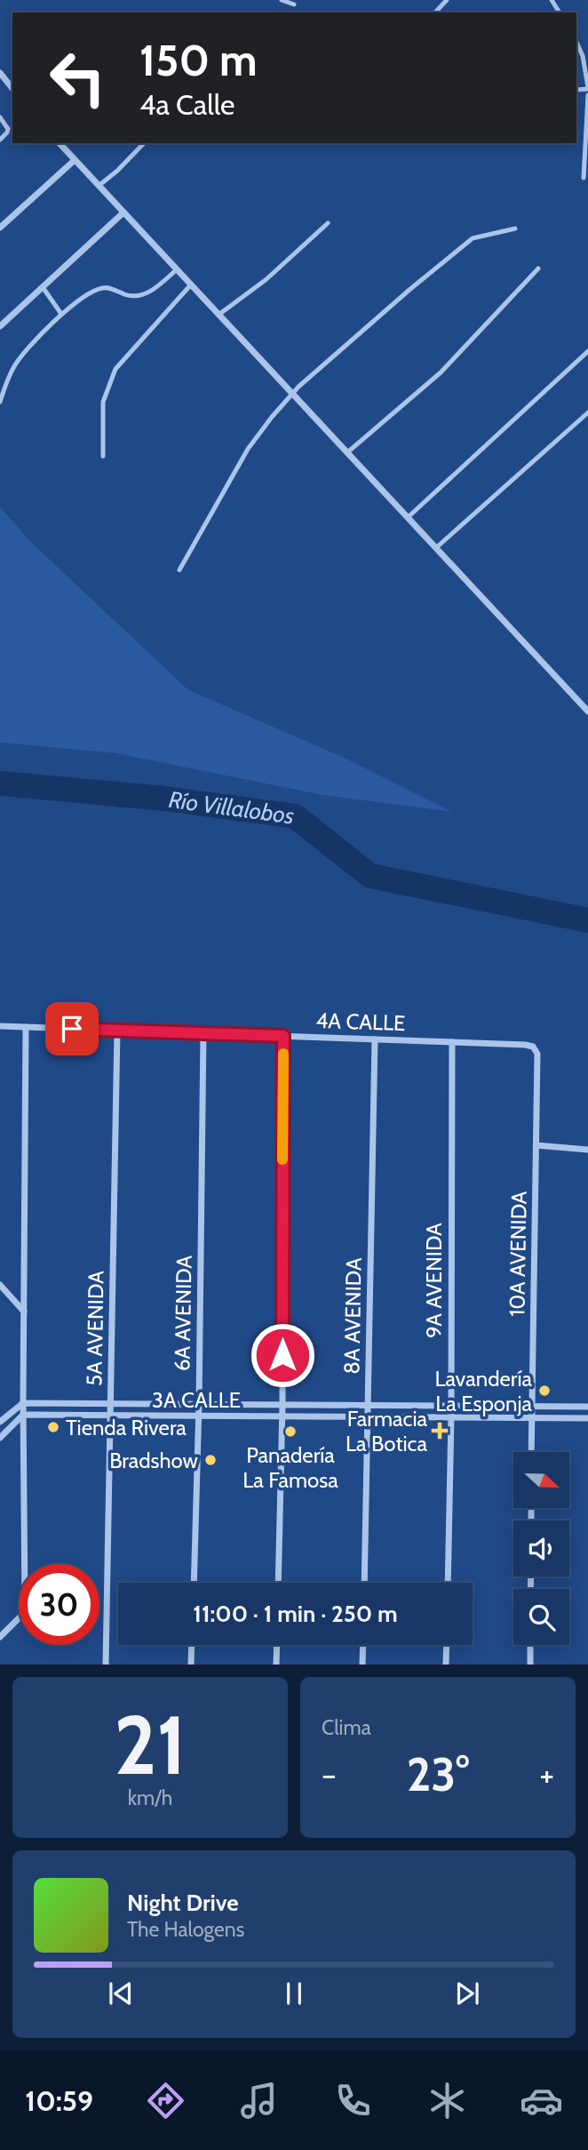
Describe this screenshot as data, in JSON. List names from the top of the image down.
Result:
{
  "streets": {
    "street": [
      "4A CALLE",
      "10A AVENIDA",
      "9A AVENIDA",
      "6A AVENIDA",
      "8A AVENIDA",
      "5A AVENIDA",
      "3A CALLE"
    ]
  },
  "crossings": [
    ["4A CALLE", "10A AVENIDA"],
    ["4A CALLE", "9A AVENIDA"],
    ["4A CALLE", "6A AVENIDA"],
    ["4A CALLE", "8A AVENIDA"],
    ["4A CALLE", "5A AVENIDA"],
    ["10A AVENIDA", "3A CALLE"],
    ["9A AVENIDA", "3A CALLE"],
    ["6A AVENIDA", "3A CALLE"],
    ["8A AVENIDA", "3A CALLE"],
    ["5A AVENIDA", "3A CALLE"]
  ],
  "water": ["Río Villalobos"],
  "places": {
    "other": [
      "Lavandería La Esponja",
      "Tienda Rivera",
      "Panadería La Famosa",
      "Bradshow"
    ],
    "health": ["Farmacia La Botica"]
  },
  "north": "right",
  "page": {
    "turn": ["150 m", "4a Calle"],
    "limit": "30",
    "trip": "11:00 · 1 min · 250 m",
    "tile": [
      ["21", "km/h"],
      "Clima"
    ],
    "heat": ["−", "23°", "+"],
    "song": ["Night Drive", "The Halogens"],
    "tabs": "10:59"
  }
}
